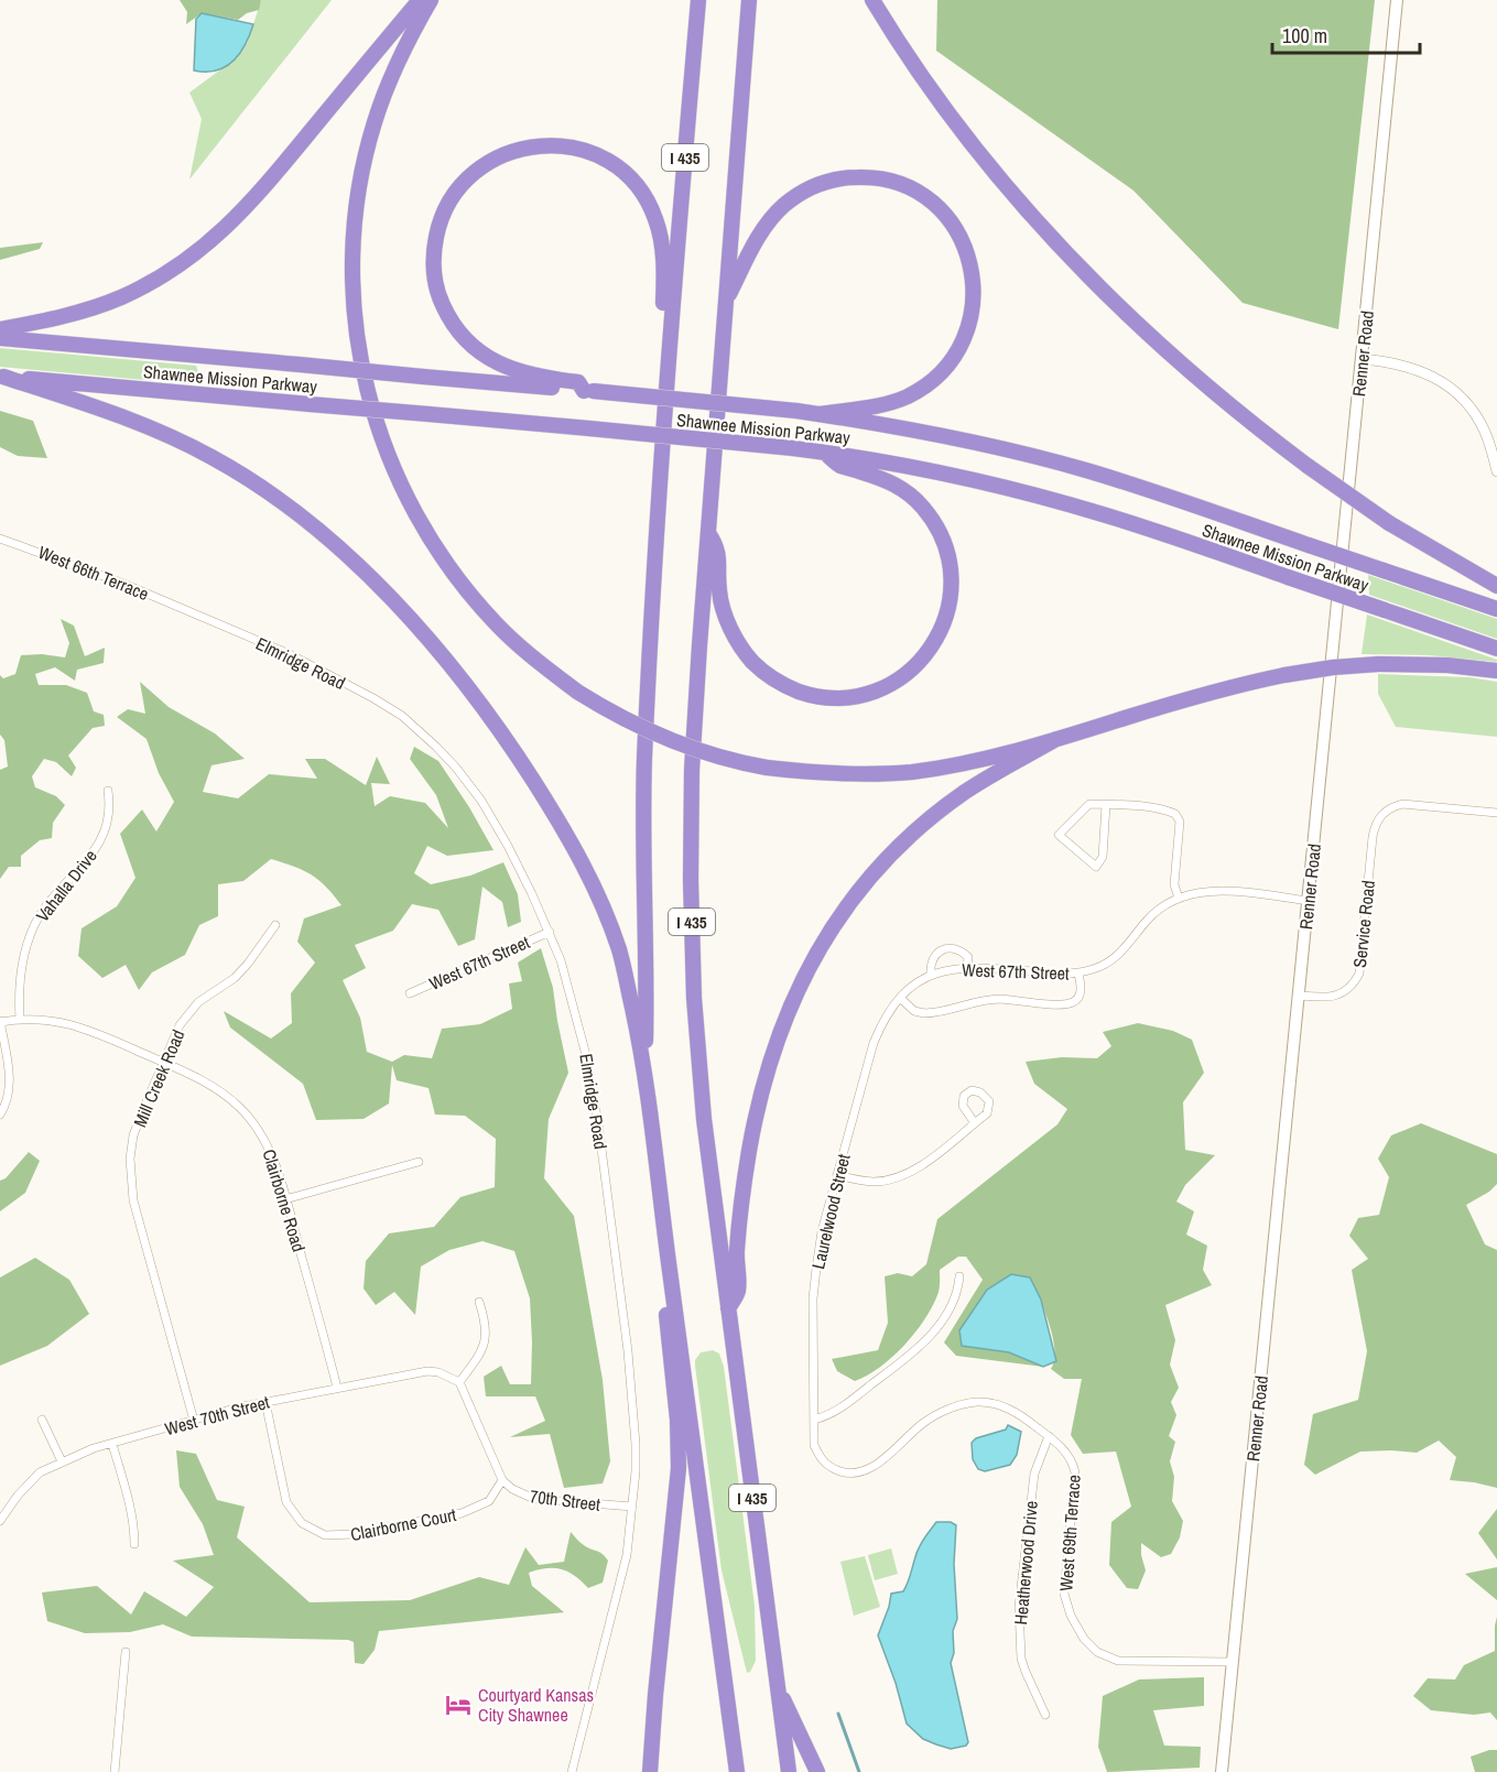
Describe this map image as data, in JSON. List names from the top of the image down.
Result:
{
  "streets": {
    "highway": ["I 435", "Shawnee Mission Parkway"],
    "main road": ["Renner Road"],
    "street": [
      "West 66th Terrace",
      "Elmridge Road",
      "Vahalla Drive",
      "Service Road",
      "West 67th Street",
      "Mill Creek Road",
      "Clairborne Road",
      "Laurelwood Street",
      "West 70th Street",
      "70th Street",
      "Clairborne Court",
      "West 69th Terrace",
      "Heatherwood Drive"
    ]
  },
  "crossings": [
    ["Renner Road", "Service Road"],
    ["Renner Road", "West 67th Street"],
    ["Renner Road", "West 69th Terrace"],
    ["West 66th Terrace", "Elmridge Road"],
    ["Elmridge Road", "West 67th Street"],
    ["Elmridge Road", "70th Street"],
    ["Vahalla Drive", "Clairborne Road"],
    ["West 67th Street", "Laurelwood Street"],
    ["Mill Creek Road", "Clairborne Road"],
    ["Mill Creek Road", "West 70th Street"],
    ["Clairborne Road", "West 70th Street"],
    ["Laurelwood Street", "West 69th Terrace"],
    ["Laurelwood Street", "Heatherwood Drive"],
    ["West 70th Street", "Clairborne Court"],
    ["70th Street", "Clairborne Court"],
    ["West 69th Terrace", "Heatherwood Drive"]
  ],
  "places": {
    "hotel": ["Courtyard Kansas City Shawnee"]
  },
  "scale_bar": "100 m"
}
